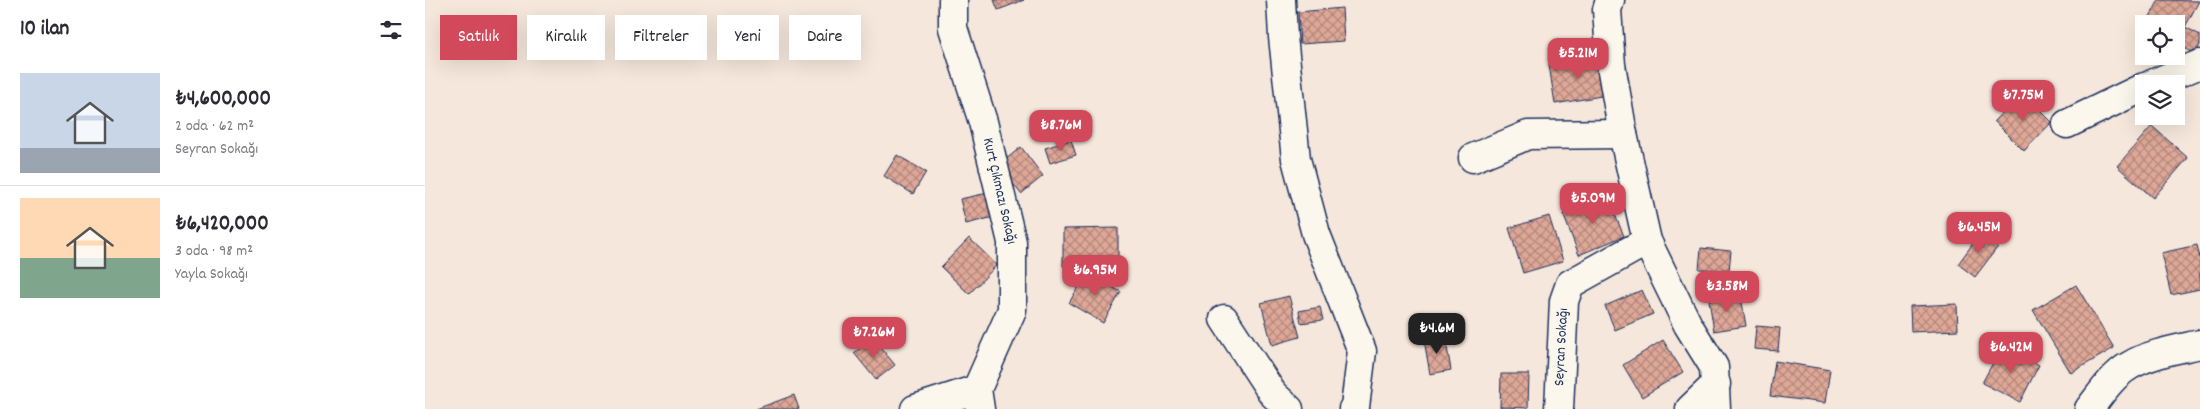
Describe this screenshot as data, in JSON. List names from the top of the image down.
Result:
{
  "streets": {
    "street": ["Kurt Çıkmazı Sokağı", "Seyran Sokağı"]
  },
  "page": {
    "heading": "10 ilan",
    "chip": [
      "Satılık",
      "Kiralık",
      "Filtreler",
      "Yeni",
      "Daire"
    ],
    "price": [
      "₺5.21M",
      "₺7.75M",
      "₺8.76M",
      "₺5.09M",
      "₺6.45M",
      "₺6.95M",
      "₺3.58M",
      "₺4.6M",
      "₺7.26M",
      "₺6.42M"
    ],
    "list": [
      {
        "name": "₺4,600,000",
        "note": "2 oda · 62 m² · Seyran Sokağı"
      },
      {
        "name": "₺6,420,000",
        "note": "3 oda · 98 m² · Yayla Sokağı"
      }
    ]
  }
}
